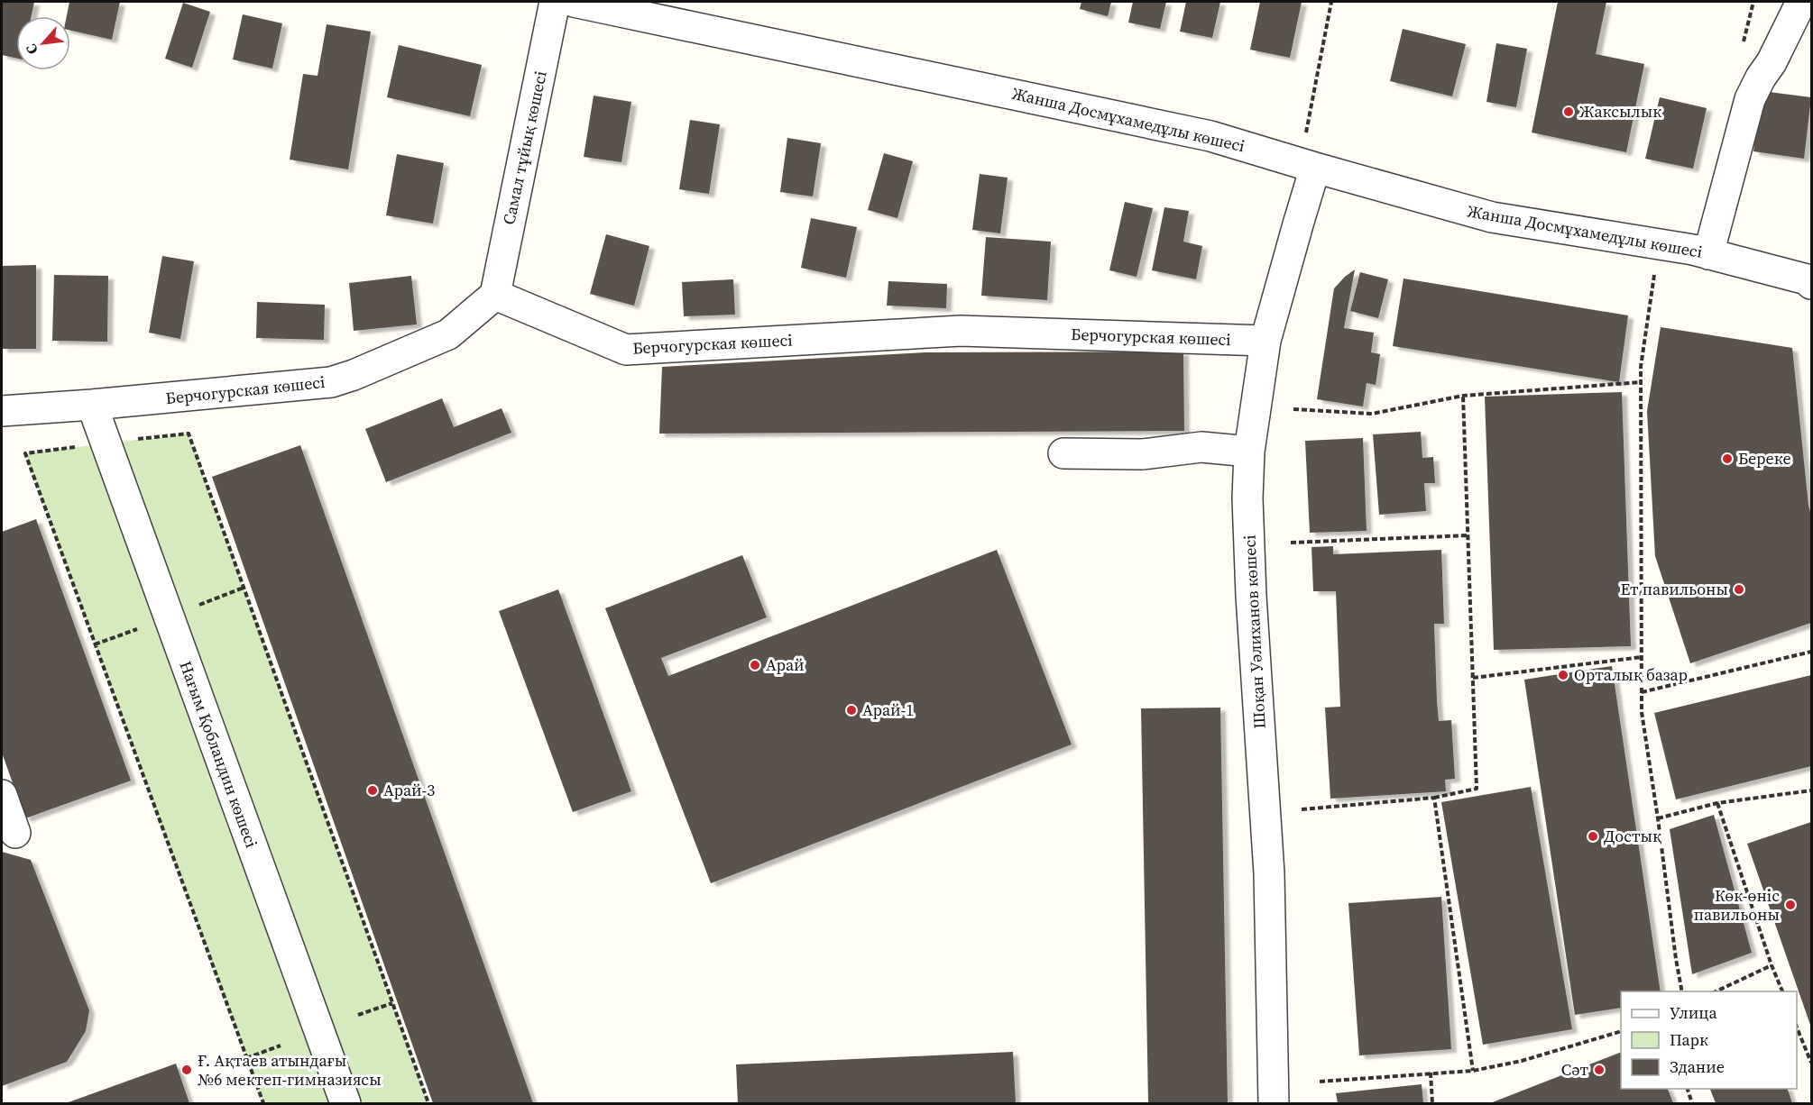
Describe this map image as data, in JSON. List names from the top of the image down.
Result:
{
  "streets": {
    "street": [
      "Жанша Досмұхамедұлы көшесі",
      "Самал тұйық көшесі",
      "Берчогурская көшесі",
      "Шоқан Уәлиханов көшесі",
      "Нағым Қобландин көшесі"
    ]
  },
  "crossings": [
    ["Жанша Досмұхамедұлы көшесі", "Шоқан Уәлиханов көшесі"],
    ["Самал тұйық көшесі", "Берчогурская көшесі"],
    ["Берчогурская көшесі", "Шоқан Уәлиханов көшесі"],
    ["Берчогурская көшесі", "Нағым Қобландин көшесі"]
  ],
  "places": [
    "Жаксылык",
    "Береке",
    "Ет павильоны",
    "Арай",
    "Орталық базар",
    "Арай-1",
    "Арай-3",
    "Достық",
    "Көк-өніс павильоны",
    "Ғ. Ақтаев атындағы №6 мектеп-гимназиясы",
    "Сәт"
  ],
  "legend": ["Улица", "Парк", "Здание"],
  "north": "bottom left"
}
